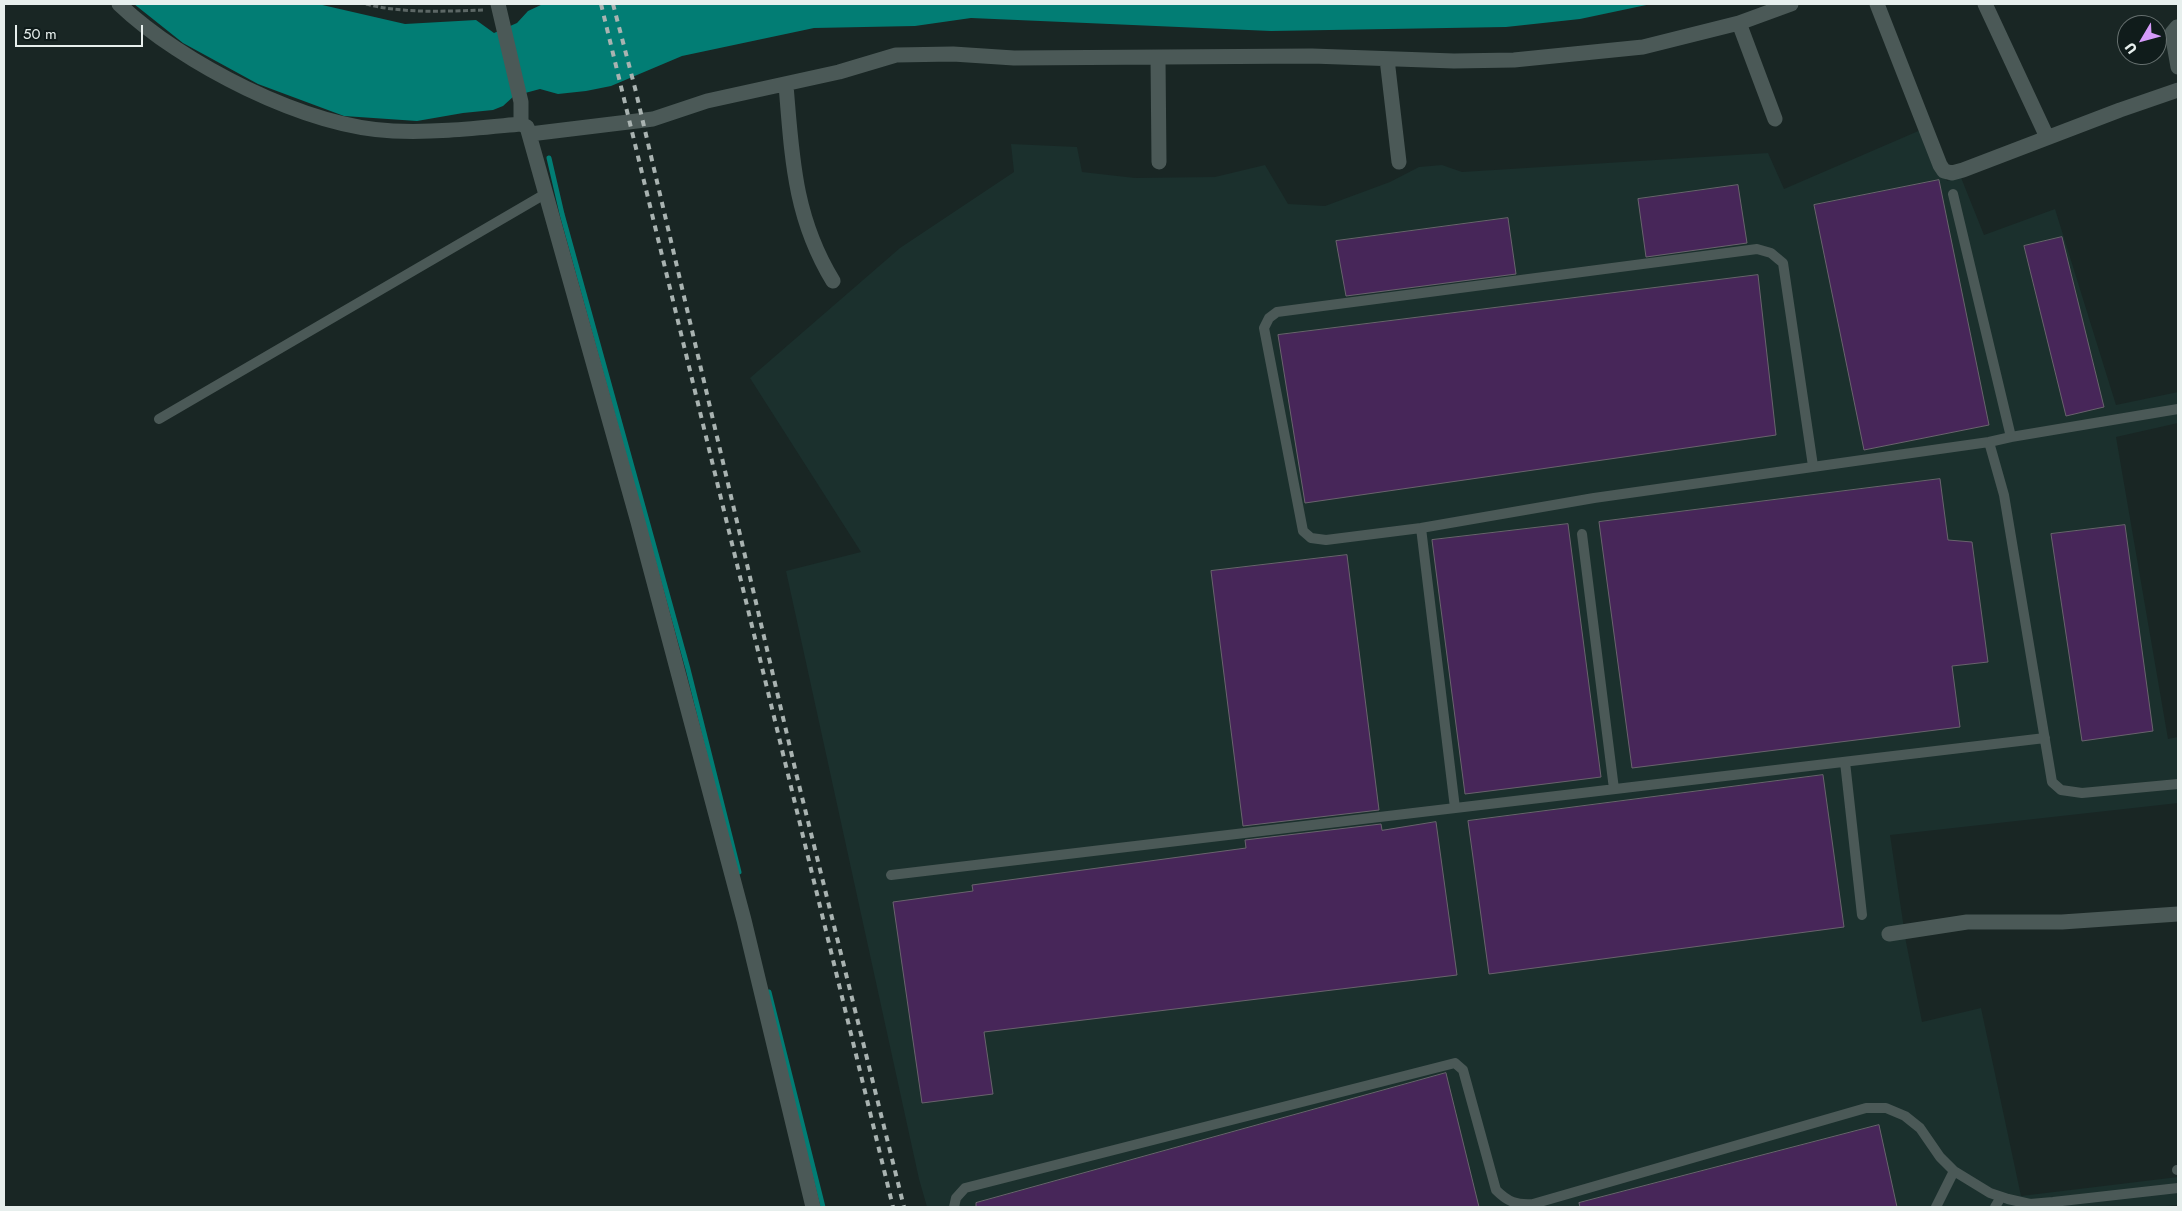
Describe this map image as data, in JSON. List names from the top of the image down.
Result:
{
  "scale_bar": "50 m",
  "north": "bottom left"
}
